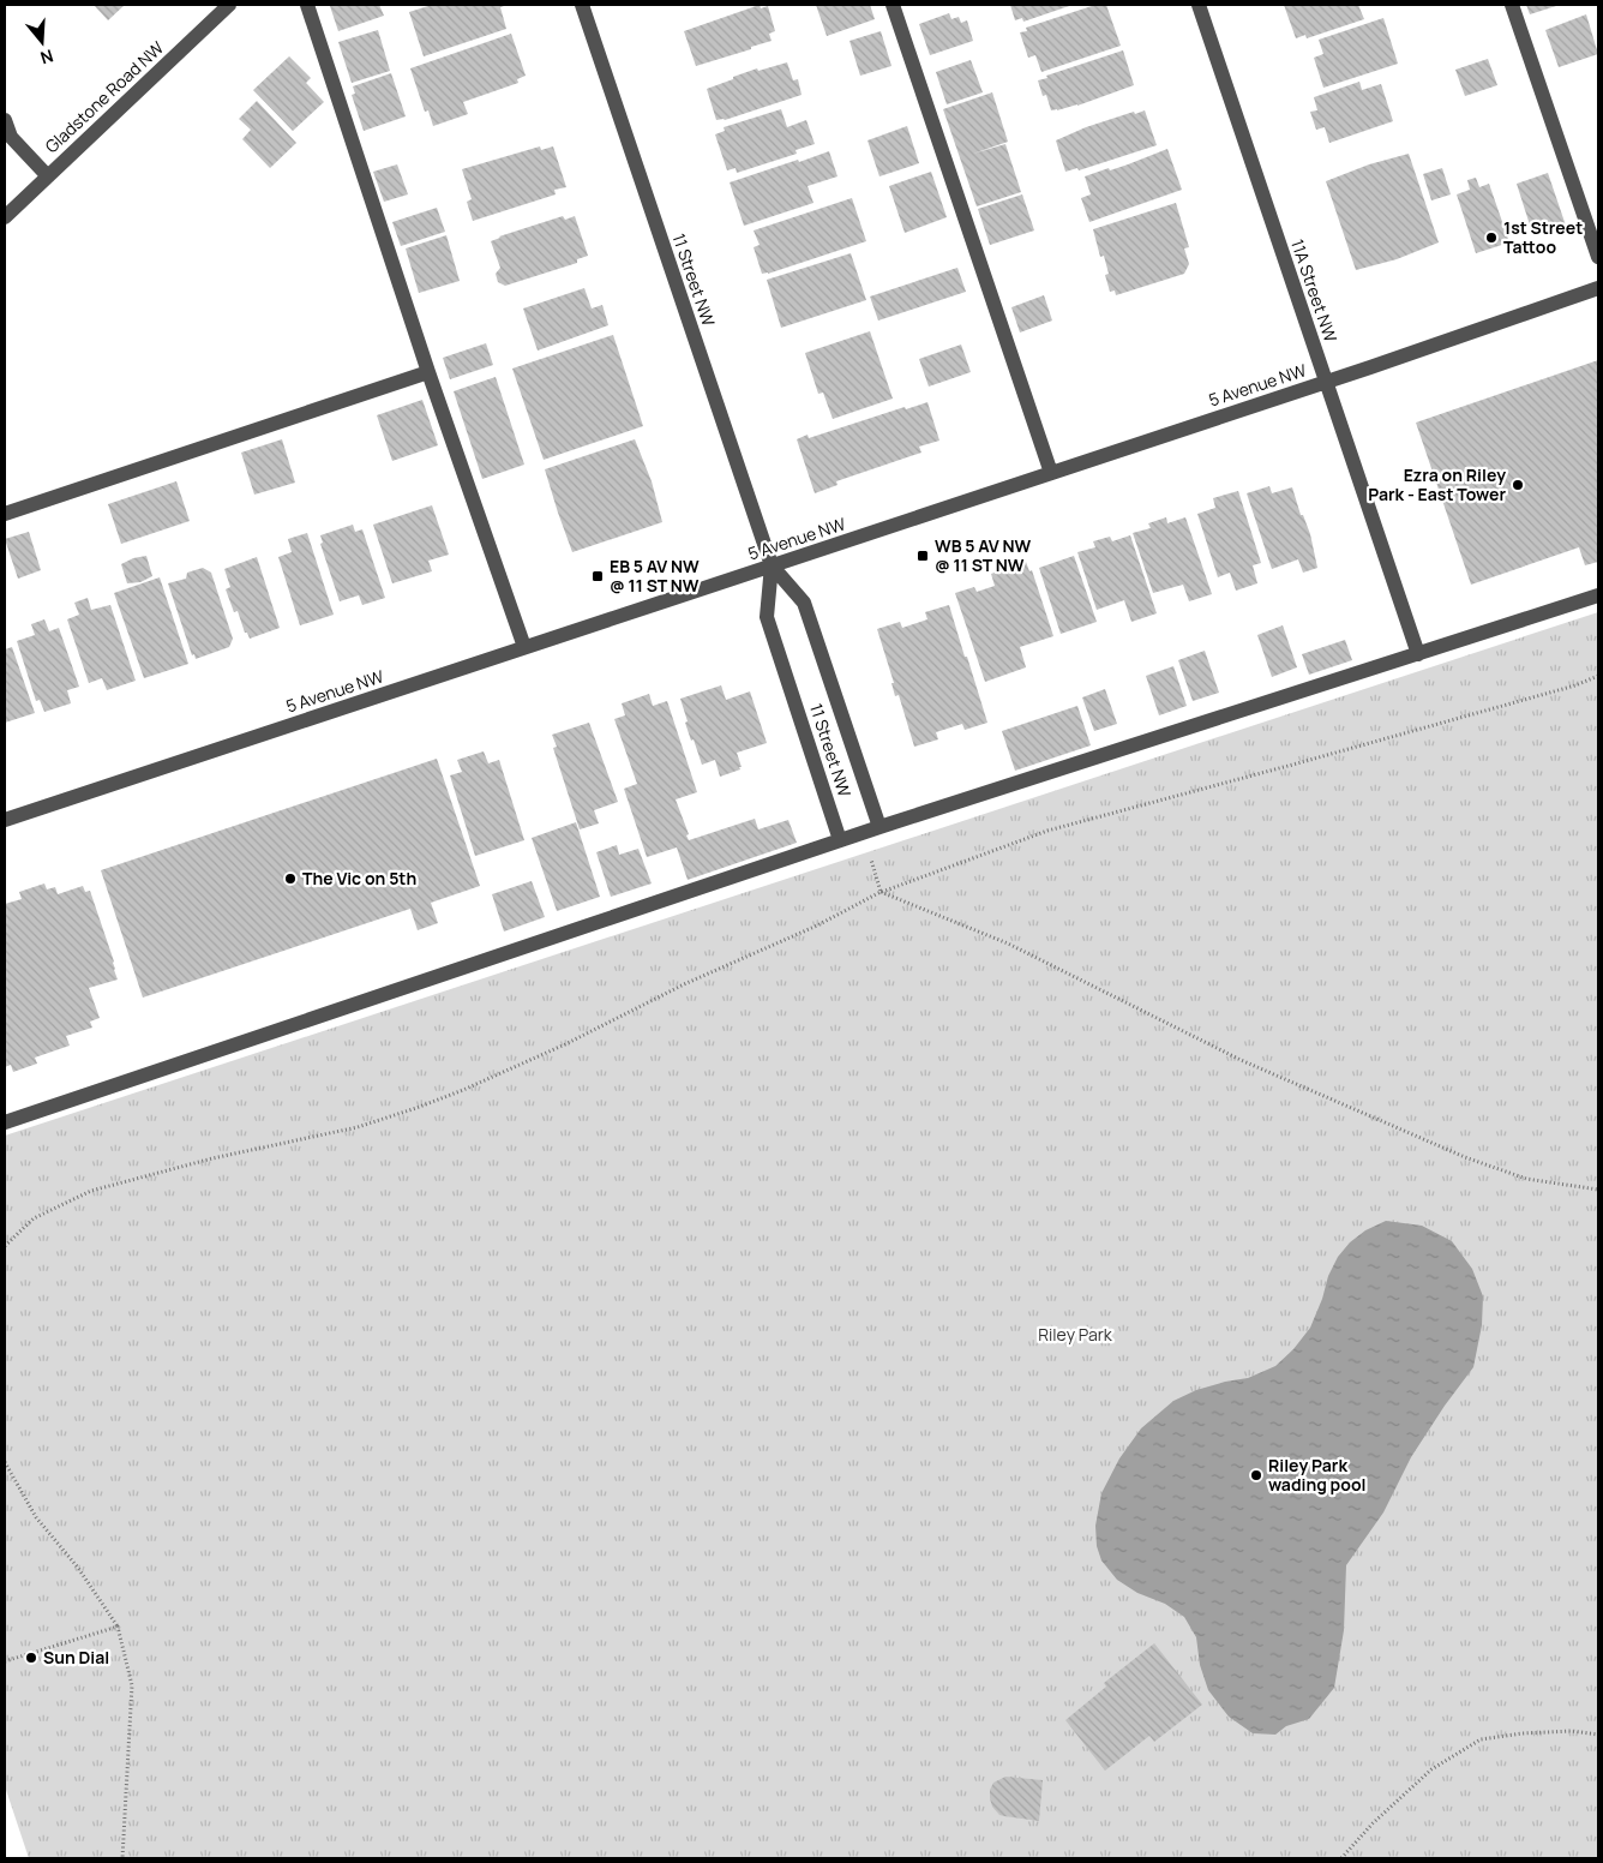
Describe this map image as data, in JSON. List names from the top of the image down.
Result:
{
  "streets": {
    "street": [
      "Gladstone Road NW",
      "11 Street NW",
      "11A Street NW",
      "5 Avenue NW"
    ]
  },
  "crossings": [
    ["11 Street NW", "5 Avenue NW"],
    ["11A Street NW", "5 Avenue NW"]
  ],
  "parks": ["Riley Park"],
  "places": {
    "other": [
      "1st Street Tattoo",
      "Ezra on Riley Park - East Tower",
      "The Vic on 5th",
      "Riley Park wading pool",
      "Sun Dial"
    ],
    "transit": ["WB 5 AV NW @ 11 ST NW", "EB 5 AV NW @ 11 ST NW"]
  },
  "north": "bottom"
}
